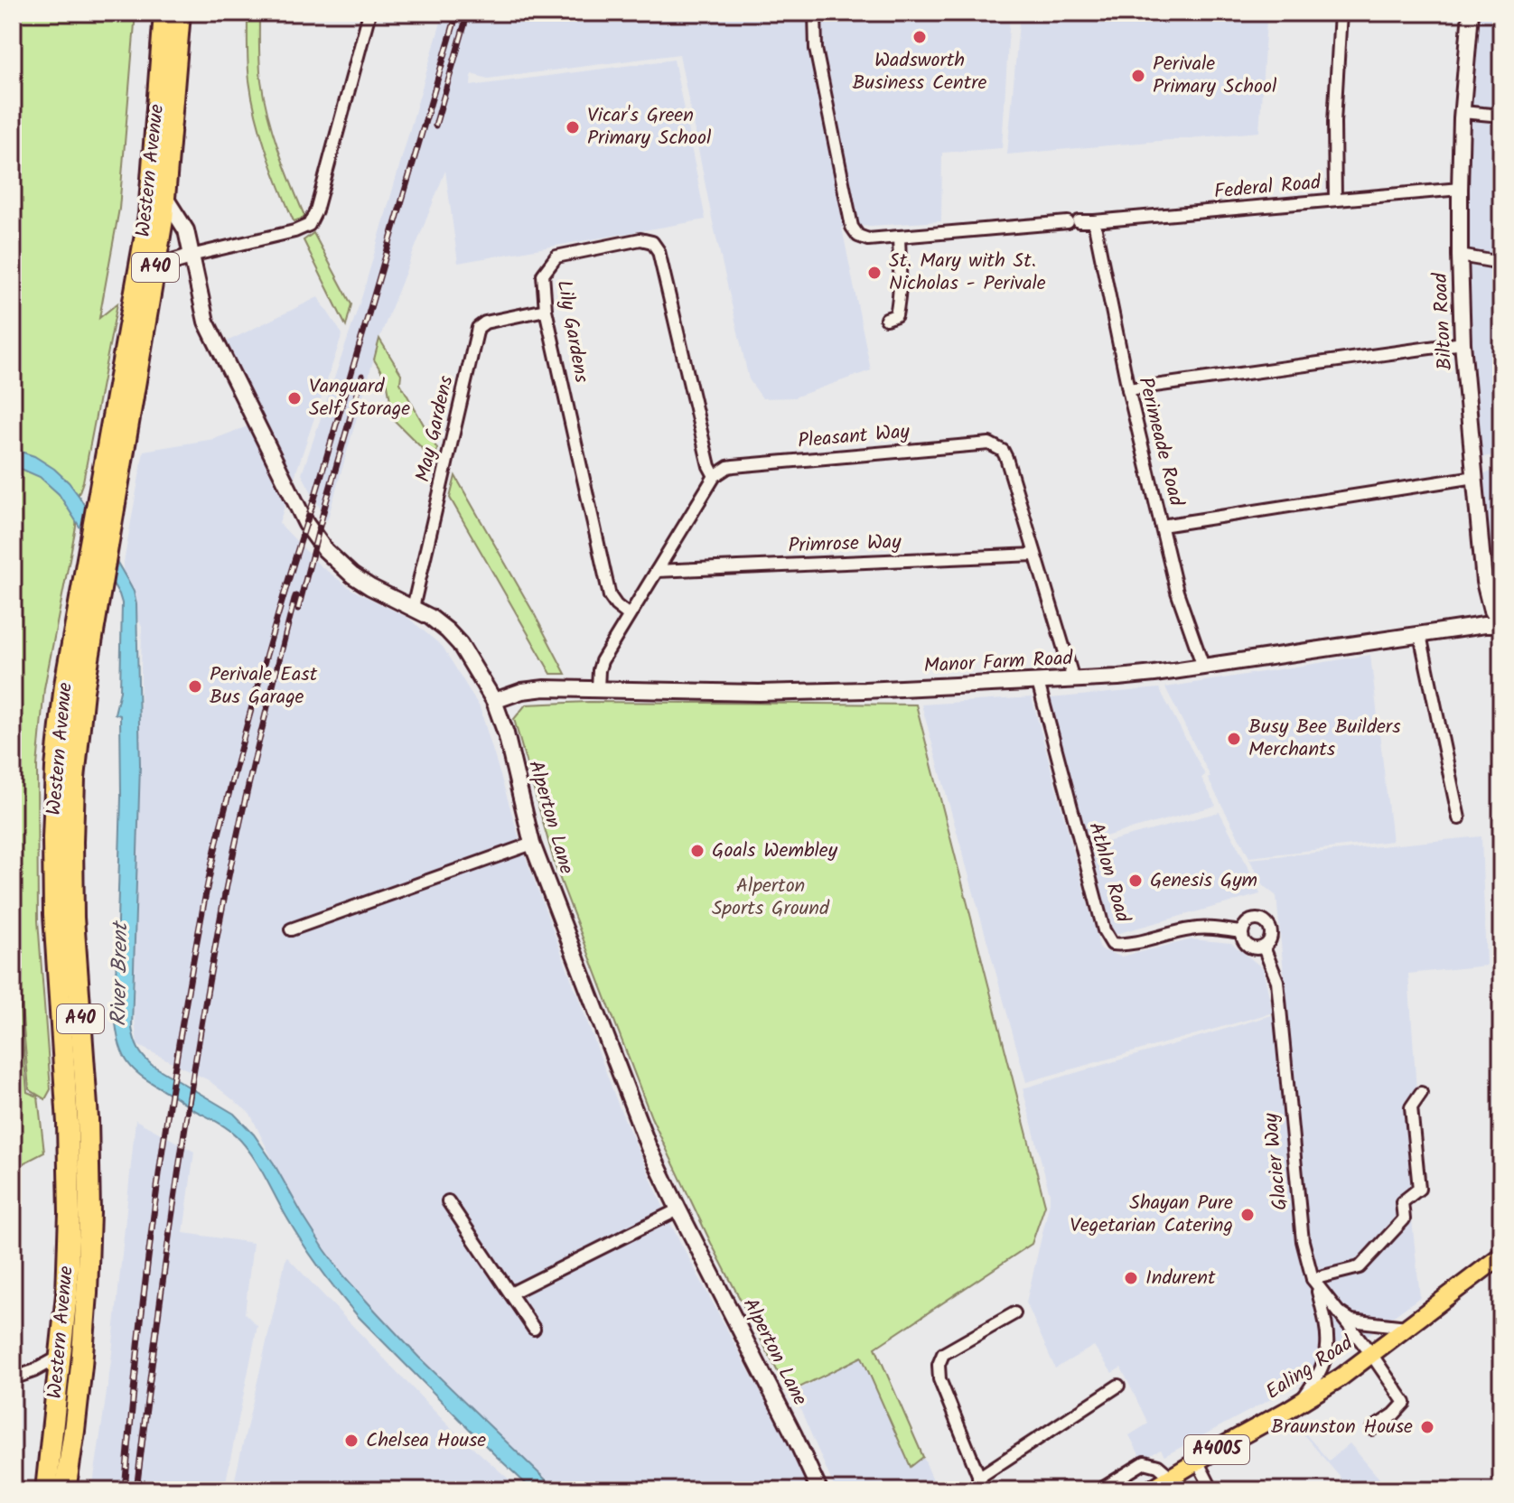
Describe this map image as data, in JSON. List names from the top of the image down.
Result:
{
  "streets": {
    "highway": ["Western Avenue", "A40"],
    "main road": ["Ealing Road", "A4005"],
    "street": [
      "Federal Road",
      "Bilton Road",
      "Lily Gardens",
      "May Gardens",
      "Pleasant Way",
      "Perimeade Road",
      "Primrose Way",
      "Manor Farm Road",
      "Alperton Lane",
      "Athlon Road",
      "Glacier Way"
    ]
  },
  "crossings": [
    ["Western Avenue", "A40"],
    ["Western Avenue", "Alperton Lane"],
    ["Federal Road", "Bilton Road"],
    ["Federal Road", "Perimeade Road"],
    ["Bilton Road", "Manor Farm Road"],
    ["Lily Gardens", "May Gardens"],
    ["Lily Gardens", "Pleasant Way"],
    ["May Gardens", "Alperton Lane"],
    ["Pleasant Way", "Primrose Way"],
    ["Pleasant Way", "Manor Farm Road"],
    ["Perimeade Road", "Manor Farm Road"],
    ["Manor Farm Road", "Alperton Lane"],
    ["Manor Farm Road", "Athlon Road"],
    ["Athlon Road", "Glacier Way"],
    ["Glacier Way", "Ealing Road"]
  ],
  "water": ["River Brent"],
  "parks": ["Alperton Sports Ground"],
  "places": [
    "Wadsworth Business Centre",
    "Perivale Primary School",
    "Vicar's Green Primary School",
    "St. Mary with St. Nicholas - Perivale",
    "Vanguard Self Storage",
    "Perivale East Bus Garage",
    "Busy Bee Builders Merchants",
    "Goals Wembley",
    "Genesis Gym",
    "Shayan Pure Vegetarian Catering",
    "Indurent",
    "Braunston House",
    "Chelsea House"
  ]
}
